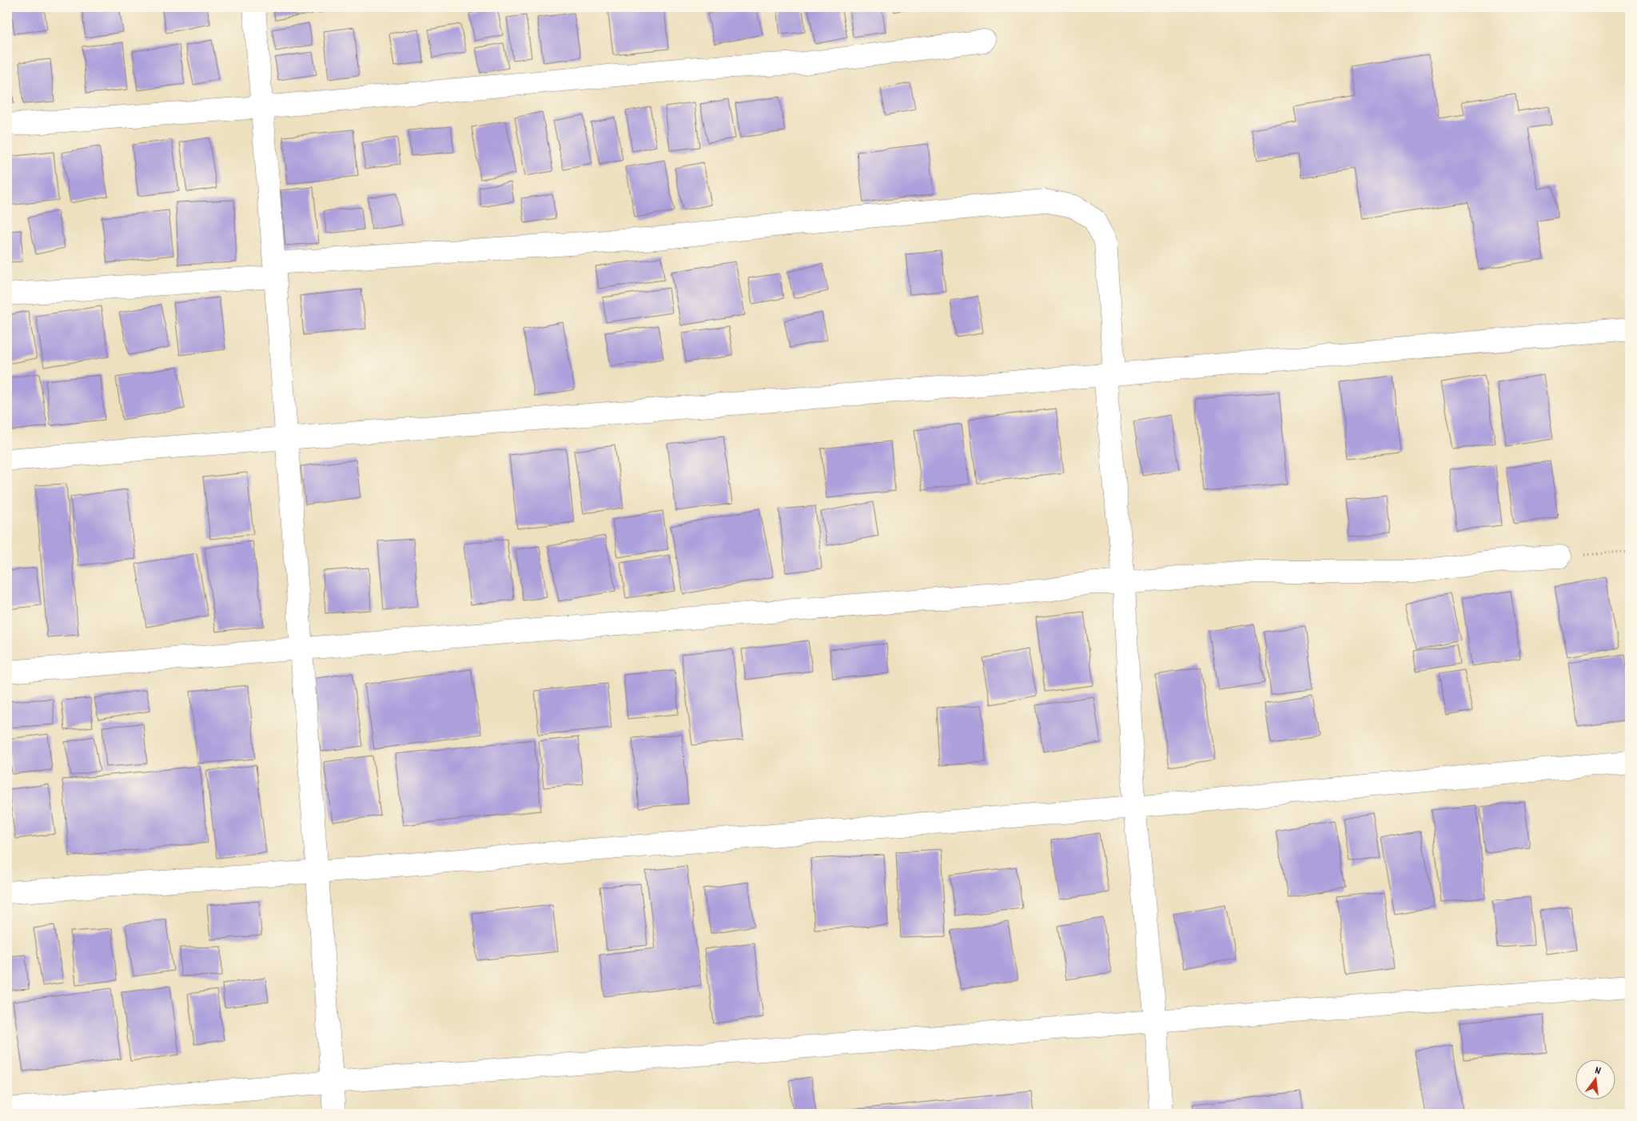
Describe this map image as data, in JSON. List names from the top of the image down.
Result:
{
  "north": "top"
}
